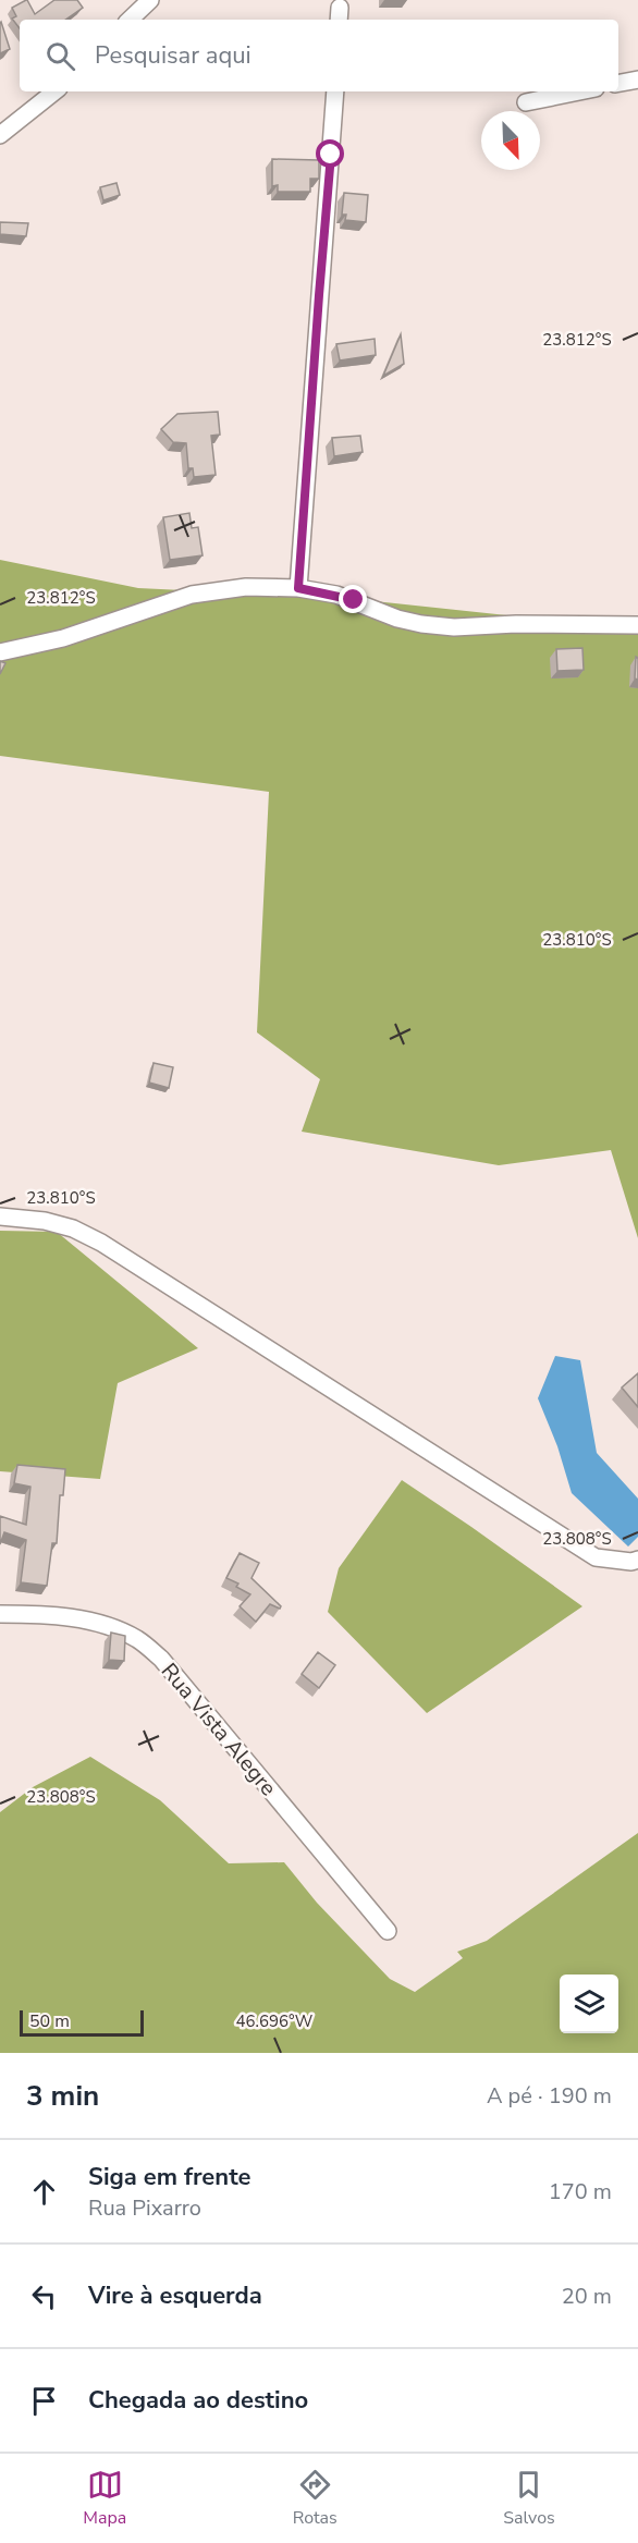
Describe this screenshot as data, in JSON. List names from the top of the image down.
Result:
{
  "streets": {
    "street": ["Rua Vista Alegre"]
  },
  "scale_bar": "50 m",
  "north": "bottom right",
  "page": {
    "search": "Pesquisar aqui",
    "scale": "50 m",
    "heading": ["3 min", "A pé · 190 m"],
    "list": [
      ["Siga em frente", "Rua Pixarro", "170 m"],
      ["Vire à esquerda", "20 m"],
      "Chegada ao destino"
    ],
    "nav": ["Mapa", "Rotas", "Salvos"]
  },
  "coordinates": [
    "23.812°S",
    "23.810°S",
    "23.808°S",
    "46.696°W"
  ]
}
